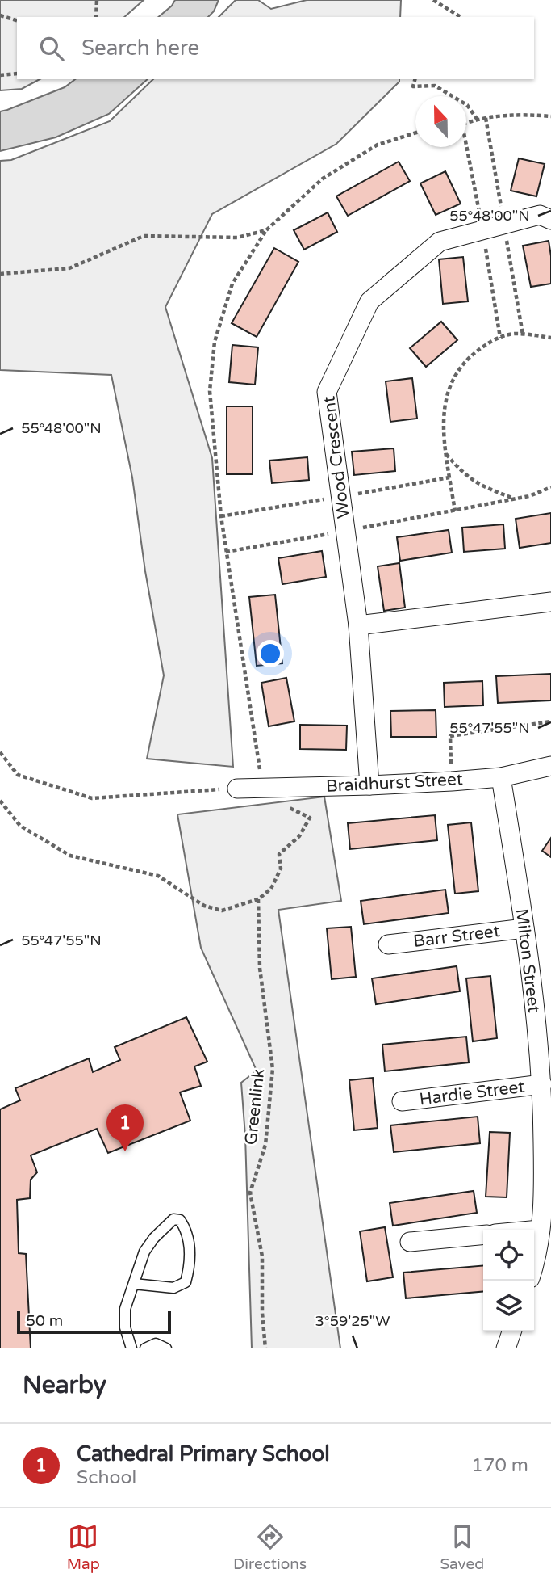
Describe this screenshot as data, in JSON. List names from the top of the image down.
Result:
{
  "streets": {
    "street": [
      "Wood Crescent",
      "Braidhurst Street",
      "Barr Street",
      "Milton Street",
      "Hardie Street"
    ],
    "path": ["Greenlink"]
  },
  "crossings": [
    ["Wood Crescent", "Braidhurst Street"],
    ["Braidhurst Street", "Milton Street"],
    ["Barr Street", "Milton Street"],
    ["Milton Street", "Hardie Street"]
  ],
  "scale_bar": "50 m",
  "north": "top",
  "page": {
    "search": "Search here",
    "pins": "1",
    "scale": "50 m",
    "heading": "Nearby",
    "list": [
      {
        "mark": "1",
        "name": "Cathedral Primary School",
        "note": "School",
        "value": "170 m"
      }
    ],
    "nav": ["Map", "Directions", "Saved"]
  },
  "coordinates": ["55°48'00\"N", "55°47'55\"N", "3°59'25\"W"]
}
